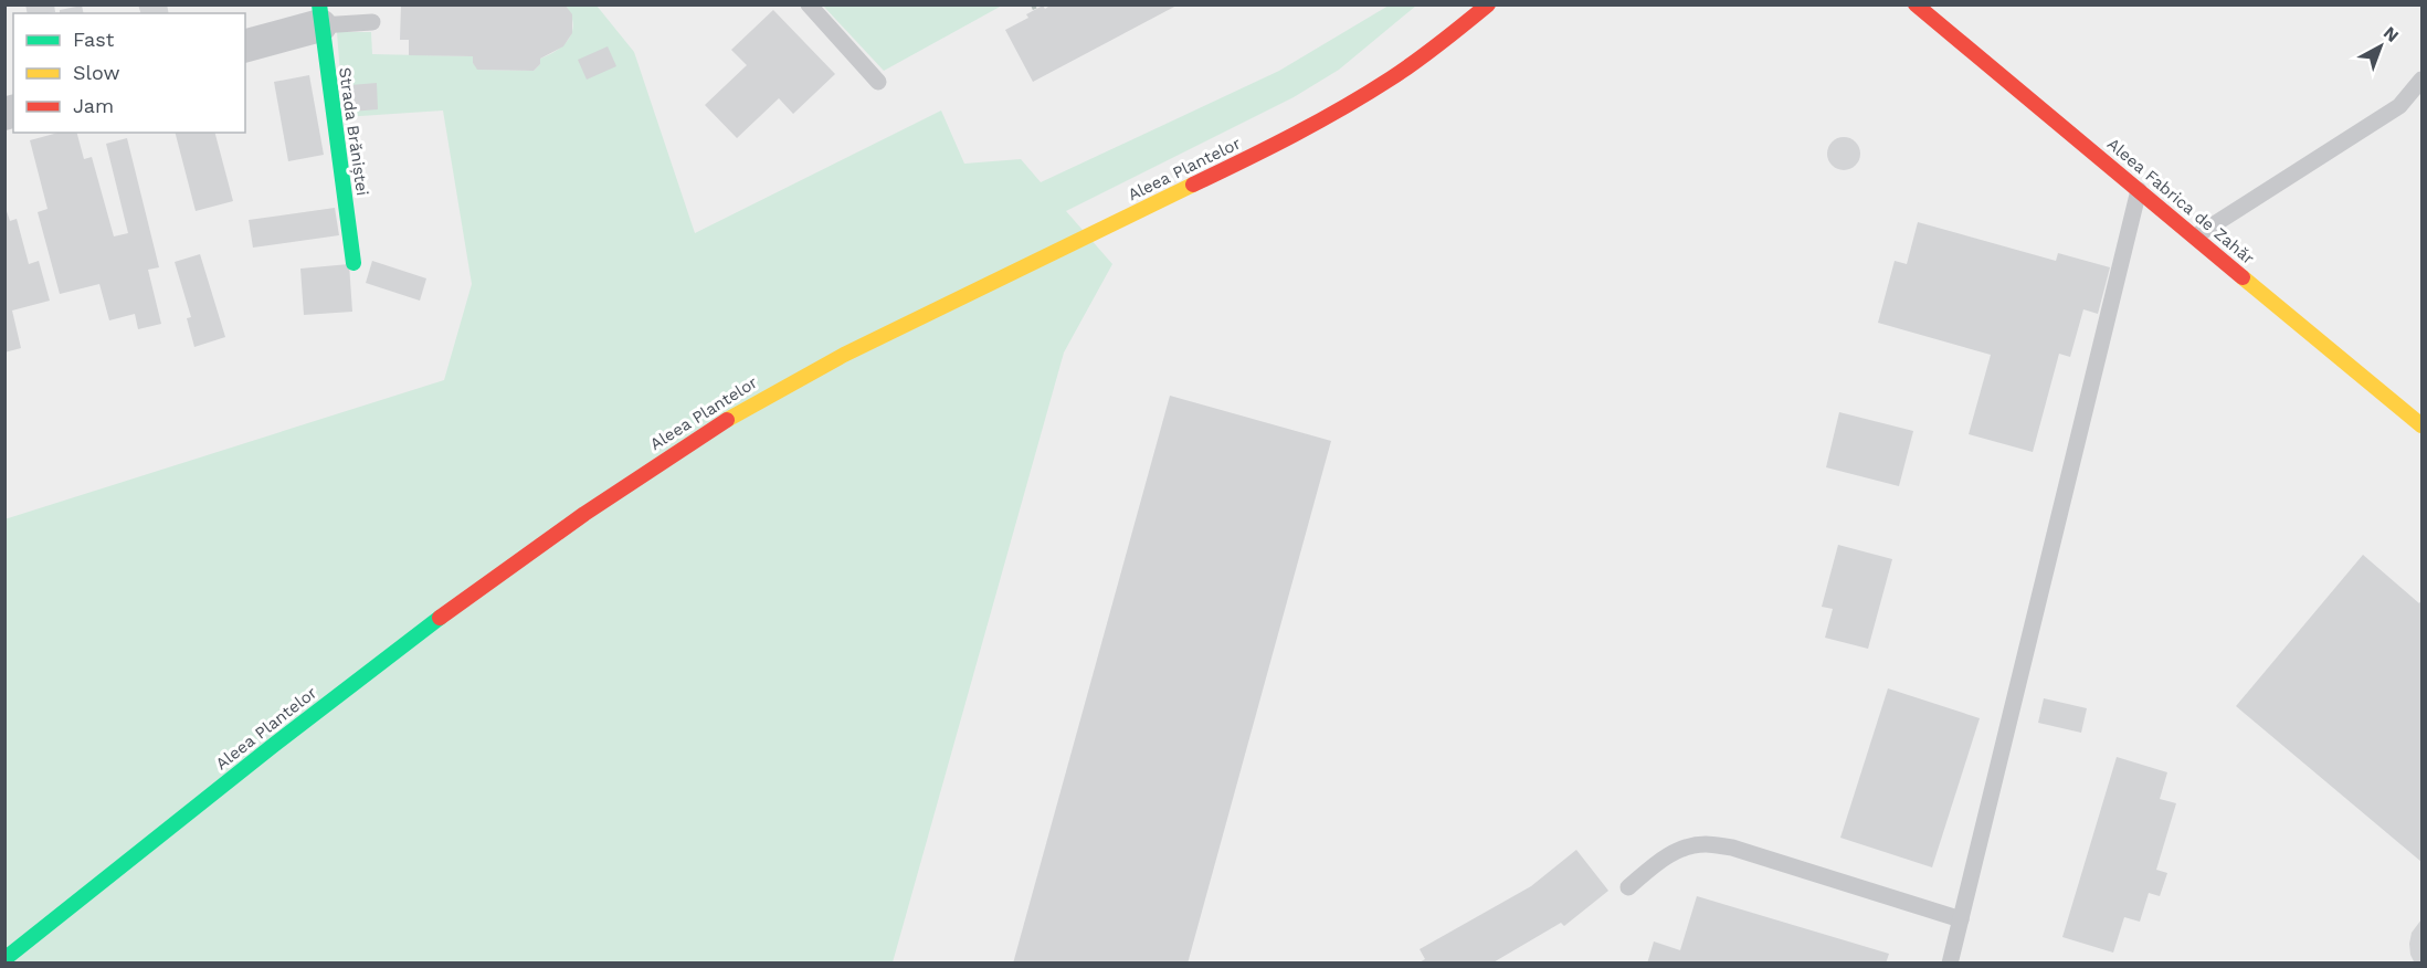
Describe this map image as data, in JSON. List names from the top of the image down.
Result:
{
  "streets": {
    "main road": ["Strada Brăniștei", "Aleea Plantelor", "Aleea Fabrica de Zahăr"]
  },
  "legend": ["Fast", "Slow", "Jam"],
  "north": "top right"
}
